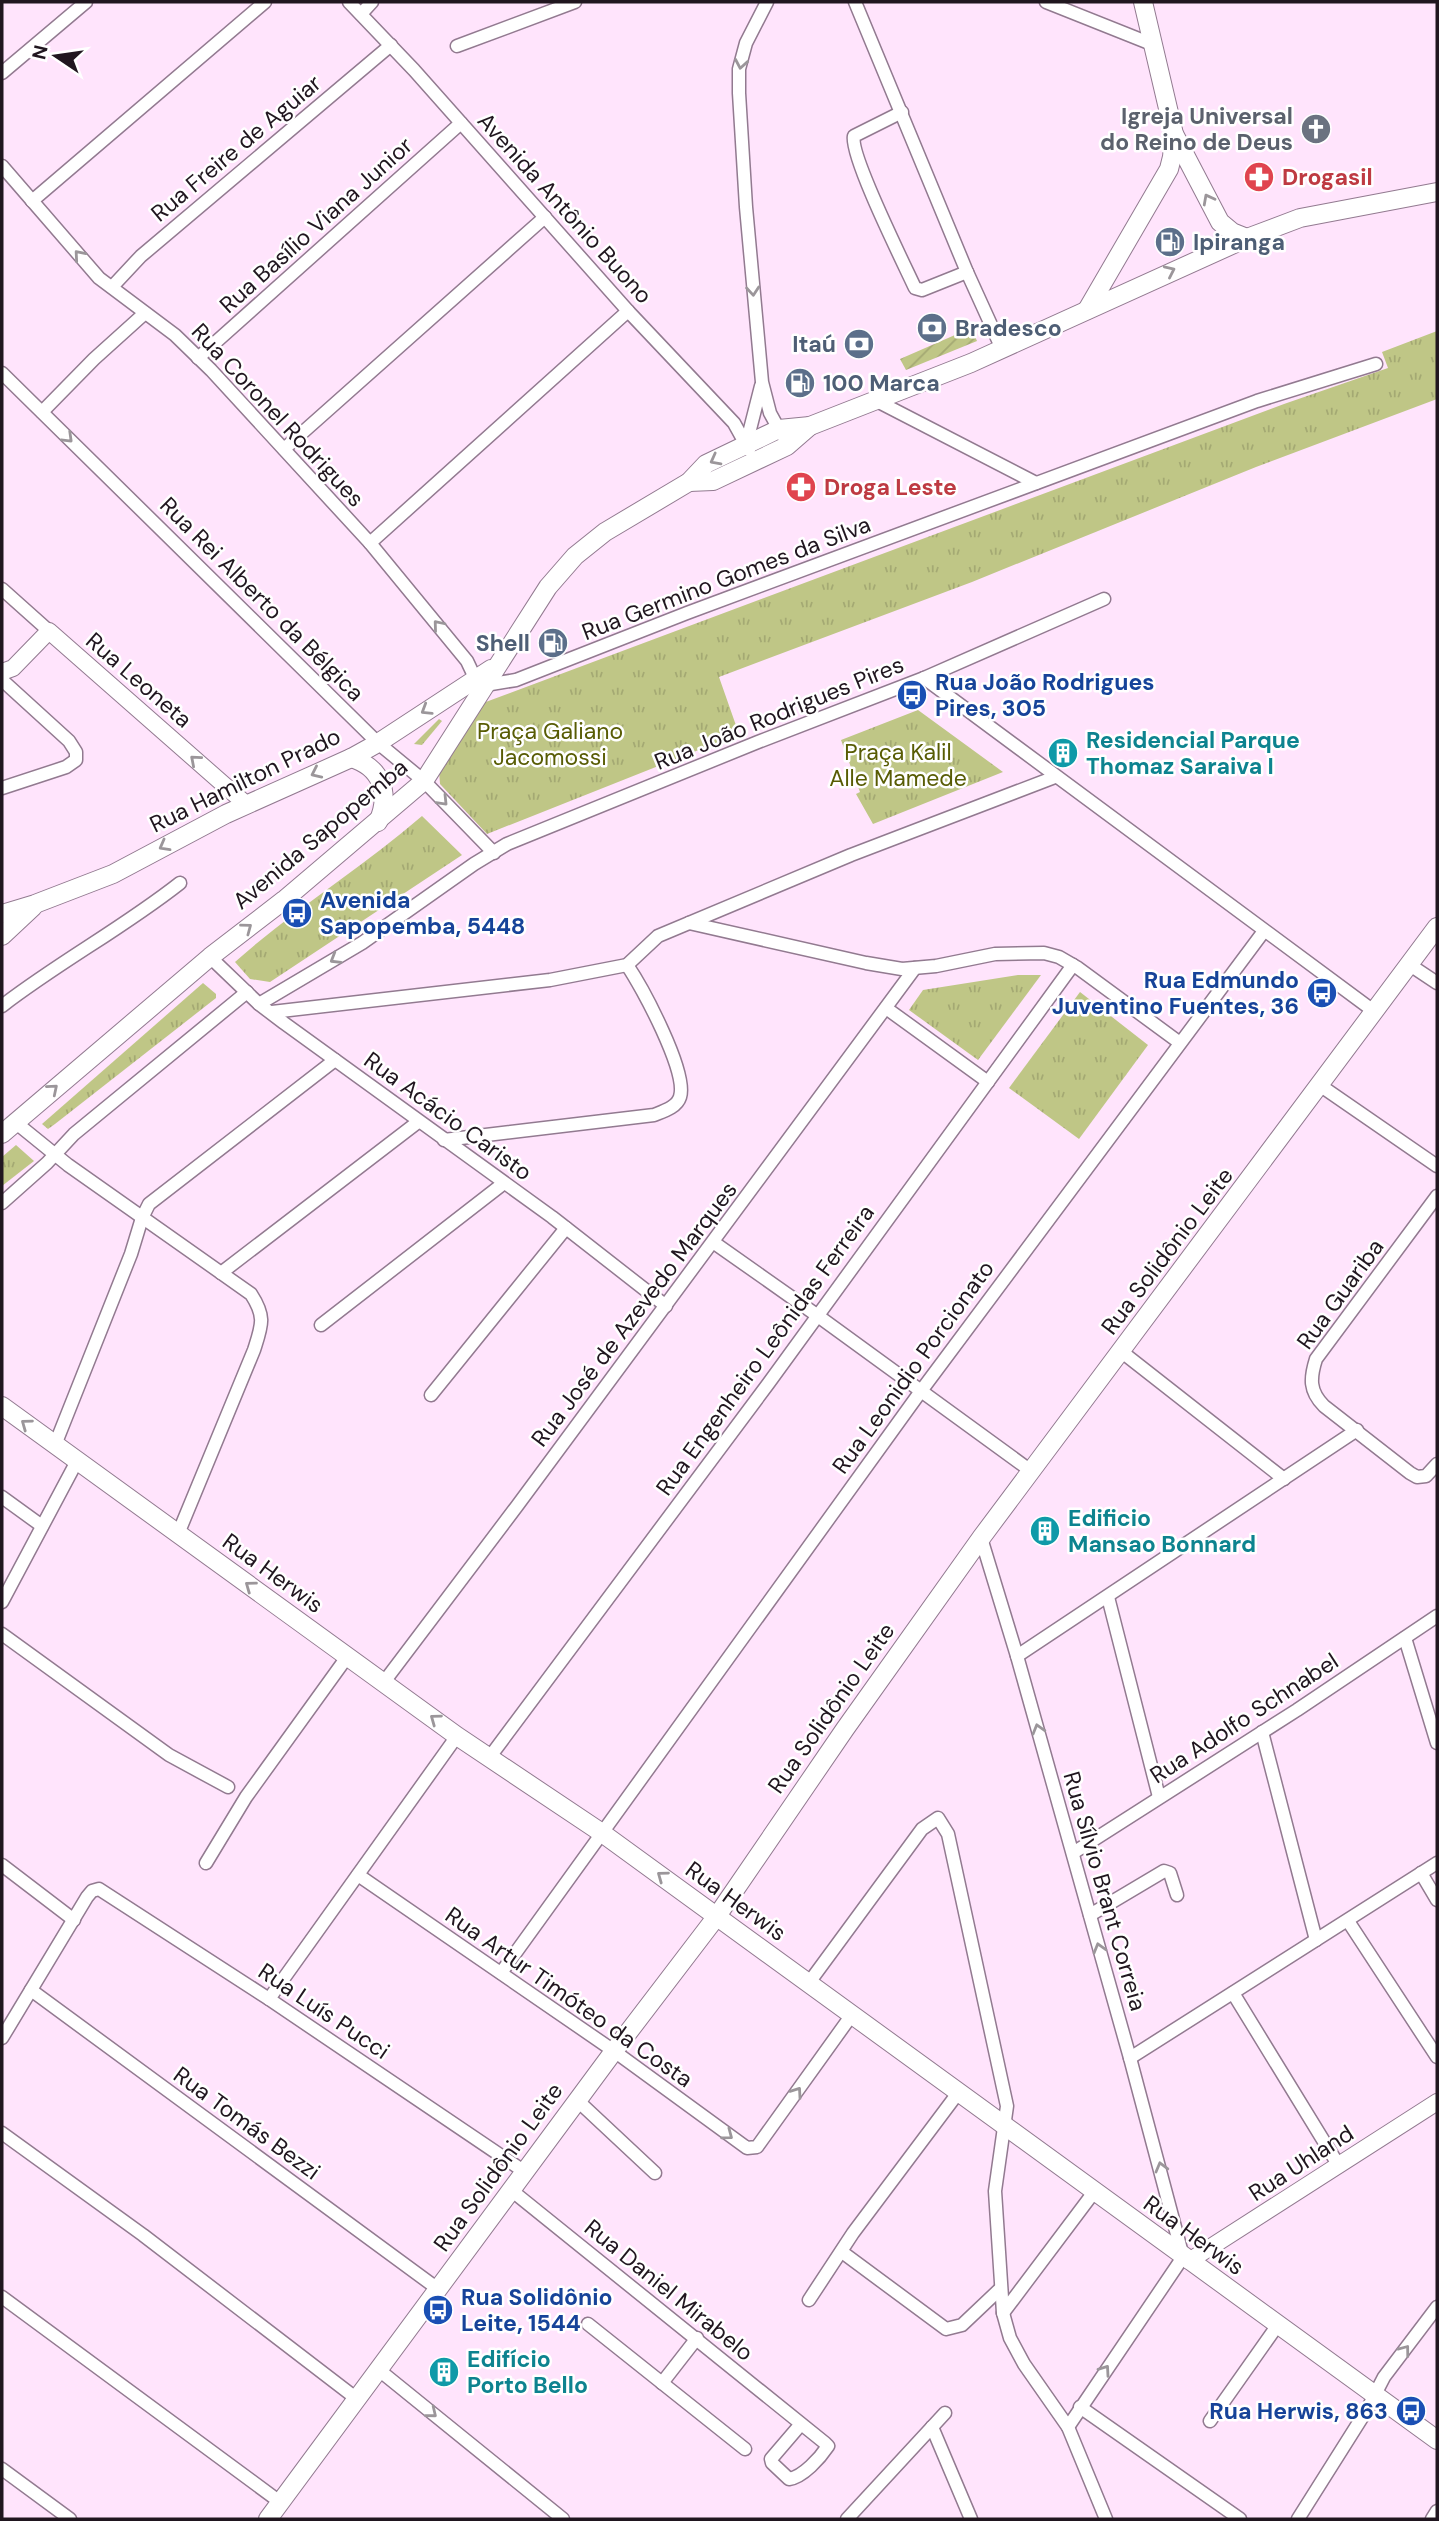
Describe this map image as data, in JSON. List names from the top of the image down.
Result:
{
  "streets": {
    "main road": [
      "Rua Hamilton Prado",
      "Avenida Sapopemba",
      "Rua Solidônio Leite",
      "Rua Herwis"
    ],
    "street": [
      "Rua Freire de Aguiar",
      "Avenida Antônio Buono",
      "Rua Basílio Viana Junior",
      "Rua Coronel Rodrigues",
      "Rua Germino Gomes da Silva",
      "Rua Rei Alberto da Bélgica",
      "Rua Leoneta",
      "Rua João Rodrigues Pires",
      "Rua Acácio Caristo",
      "Rua Guariba",
      "Rua José de Azevedo Marques",
      "Rua Engenheiro Leônidas Ferreira",
      "Rua Leonidio Porcionato",
      "Rua Adolfo Schnabel",
      "Rua Sílvio Brant Correia",
      "Rua Artur Timóteo da Costa",
      "Rua Luís Pucci",
      "Rua Tomás Bezzi",
      "Rua Uhland",
      "Rua Daniel Mirabelo"
    ]
  },
  "crossings": [
    ["Rua Freire de Aguiar", "Avenida Antônio Buono"],
    ["Rua Freire de Aguiar", "Rua Coronel Rodrigues"],
    ["Avenida Antônio Buono", "Rua Basílio Viana Junior"],
    ["Avenida Antônio Buono", "Avenida Sapopemba"],
    ["Rua Basílio Viana Junior", "Rua Coronel Rodrigues"],
    ["Rua Coronel Rodrigues", "Rua Germino Gomes da Silva"],
    ["Rua Coronel Rodrigues", "Rua Hamilton Prado"],
    ["Rua Coronel Rodrigues", "Avenida Sapopemba"],
    ["Rua Germino Gomes da Silva", "Rua Hamilton Prado"],
    ["Rua Germino Gomes da Silva", "Avenida Sapopemba"],
    ["Rua Rei Alberto da Bélgica", "Rua João Rodrigues Pires"],
    ["Rua Rei Alberto da Bélgica", "Rua Hamilton Prado"],
    ["Rua Rei Alberto da Bélgica", "Avenida Sapopemba"],
    ["Rua Leoneta", "Rua Hamilton Prado"],
    ["Rua João Rodrigues Pires", "Rua Acácio Caristo"],
    ["Rua Hamilton Prado", "Avenida Sapopemba"],
    ["Avenida Sapopemba", "Rua Acácio Caristo"],
    ["Rua Acácio Caristo", "Rua José de Azevedo Marques"],
    ["Rua Solidônio Leite", "Rua Herwis"],
    ["Rua Solidônio Leite", "Rua Sílvio Brant Correia"],
    ["Rua Solidônio Leite", "Rua Artur Timóteo da Costa"],
    ["Rua Solidônio Leite", "Rua Luís Pucci"],
    ["Rua Solidônio Leite", "Rua Tomás Bezzi"],
    ["Rua Solidônio Leite", "Rua Daniel Mirabelo"],
    ["Rua José de Azevedo Marques", "Rua Herwis"],
    ["Rua Engenheiro Leônidas Ferreira", "Rua Herwis"],
    ["Rua Leonidio Porcionato", "Rua Herwis"],
    ["Rua Leonidio Porcionato", "Rua Artur Timóteo da Costa"],
    ["Rua Herwis", "Rua Sílvio Brant Correia"],
    ["Rua Herwis", "Rua Artur Timóteo da Costa"],
    ["Rua Herwis", "Rua Uhland"],
    ["Rua Adolfo Schnabel", "Rua Sílvio Brant Correia"],
    ["Rua Sílvio Brant Correia", "Rua Uhland"]
  ],
  "one_way": [
    "Rua Coronel Rodrigues",
    "Rua Rei Alberto da Bélgica",
    "Rua Leoneta",
    "Rua Hamilton Prado"
  ],
  "parks": ["Praça Galiano Jacomossi", "Praça Kalil Alle Mamede"],
  "places": {
    "church": ["Igreja Universal do Reino de Deus"],
    "pharmacy": ["Drogasil", "Droga Leste"],
    "fuel station": ["Ipiranga", "100 Marca", "Shell"],
    "bank": ["Bradesco", "Itaú"],
    "bus stop": [
      "Rua João Rodrigues Pires, 305",
      "Avenida Sapopemba, 5448",
      "Rua Edmundo Juventino Fuentes, 36",
      "Rua Solidônio Leite, 1544",
      "Rua Herwis, 863"
    ],
    "building": ["Residencial Parque Thomaz Saraiva I", "Edificio Mansao Bonnard", "Edifício Porto Bello"]
  },
  "north": "left"
}
